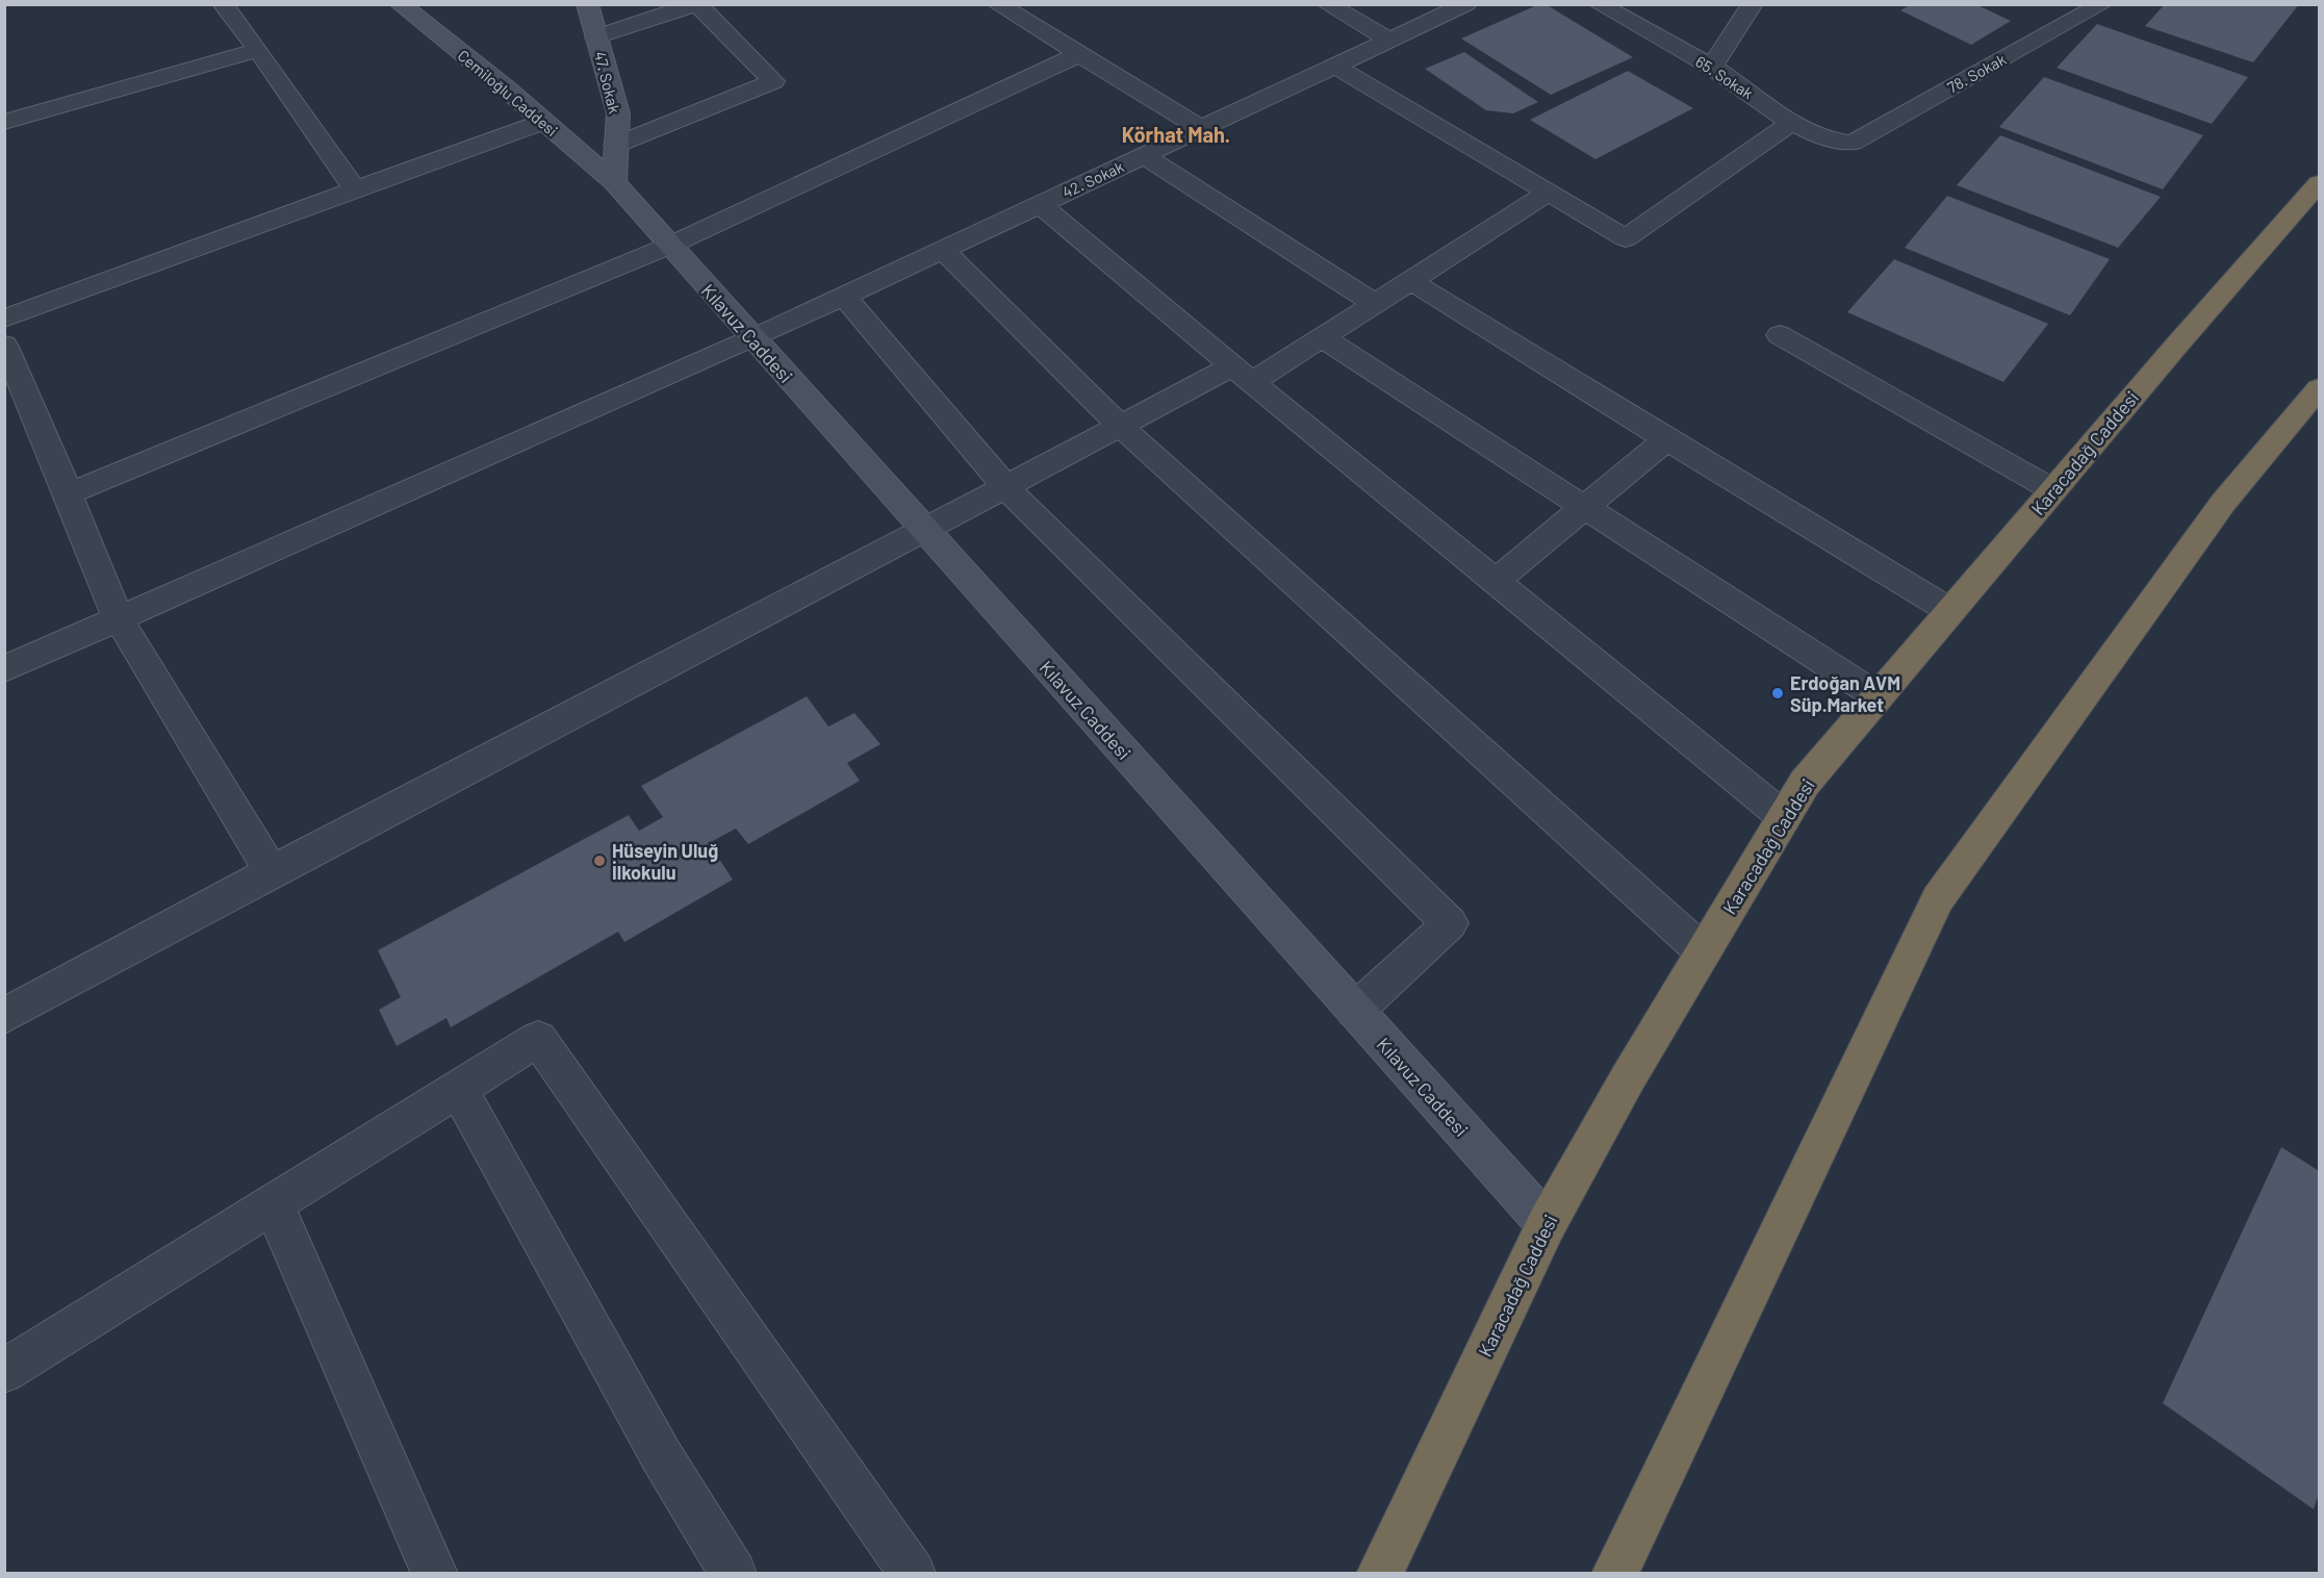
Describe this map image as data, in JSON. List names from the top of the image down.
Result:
{
  "streets": {
    "highway": ["Karacadağ Caddesi"],
    "street": [
      "78. Sokak",
      "65. Sokak",
      "47. Sokak",
      "Cemiloğlu Caddesi",
      "42. Sokak",
      "Kılavuz Caddesi"
    ]
  },
  "crossings": [
    ["78. Sokak", "65. Sokak"],
    ["47. Sokak", "Cemiloğlu Caddesi"],
    ["47. Sokak", "Kılavuz Caddesi"],
    ["Cemiloğlu Caddesi", "Kılavuz Caddesi"],
    ["42. Sokak", "Kılavuz Caddesi"],
    ["Kılavuz Caddesi", "Karacadağ Caddesi"]
  ],
  "districts": ["Körhat Mah."],
  "places": ["Erdoğan AVM Süp.Market", "Hüseyin Uluğ İlkokulu"]
}
